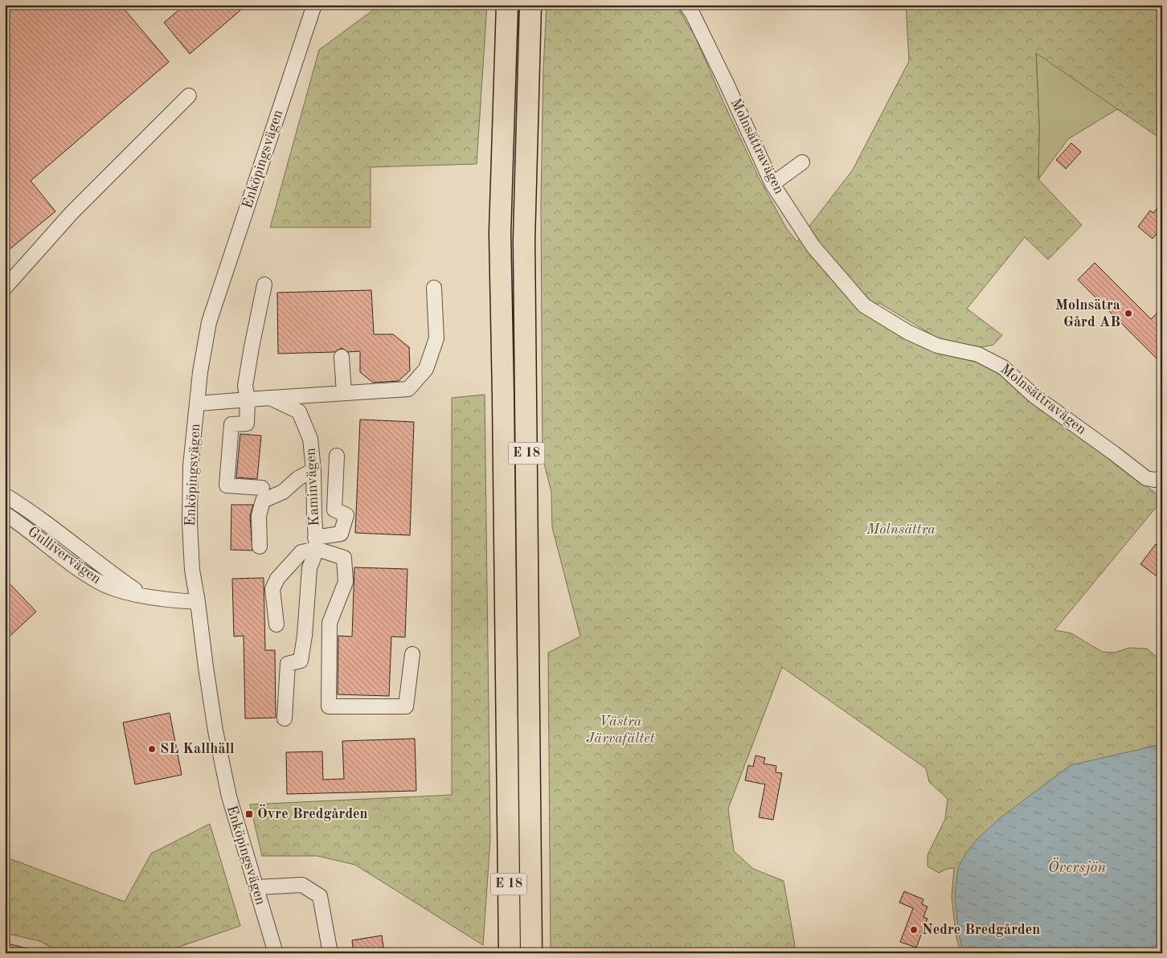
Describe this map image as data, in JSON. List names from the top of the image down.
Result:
{
  "streets": {
    "highway": ["E 18"],
    "street": [
      "Molnsättravägen",
      "Enköpingsvägen",
      "Kaminvägen",
      "Gullivervägen"
    ]
  },
  "crossings": [
    ["Enköpingsvägen", "Kaminvägen"],
    ["Enköpingsvägen", "Gullivervägen"]
  ],
  "water": ["Översjön"],
  "parks": ["Molnsättra", "Västra Järvafältet"],
  "places": {
    "other": ["Molnsätra Gård AB", "SL Kallhäll", "Nedre Bredgården"],
    "transit": ["Övre Bredgården"]
  }
}
